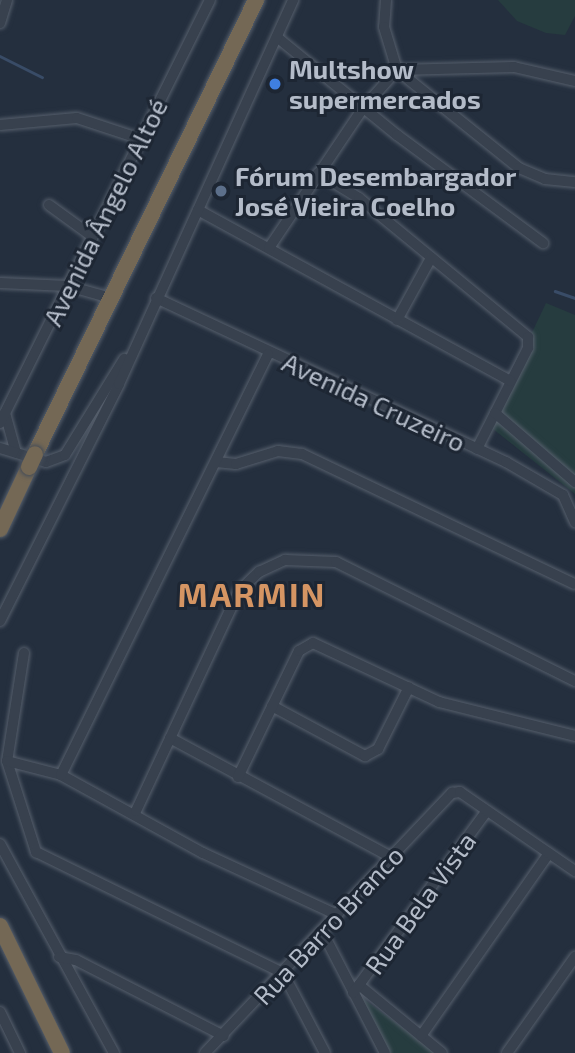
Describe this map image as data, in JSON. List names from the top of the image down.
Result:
{
  "streets": {
    "street": [
      "Avenida Ângelo Altoé",
      "Avenida Cruzeiro",
      "Rua Bela Vista",
      "Rua Barro Branco"
    ]
  },
  "crossings": [
    ["Rua Bela Vista", "Rua Barro Branco"]
  ],
  "districts": ["MARMIN"],
  "places": ["Multshow supermercados", "Fórum Desembargador José Vieira Coelho"]
}
